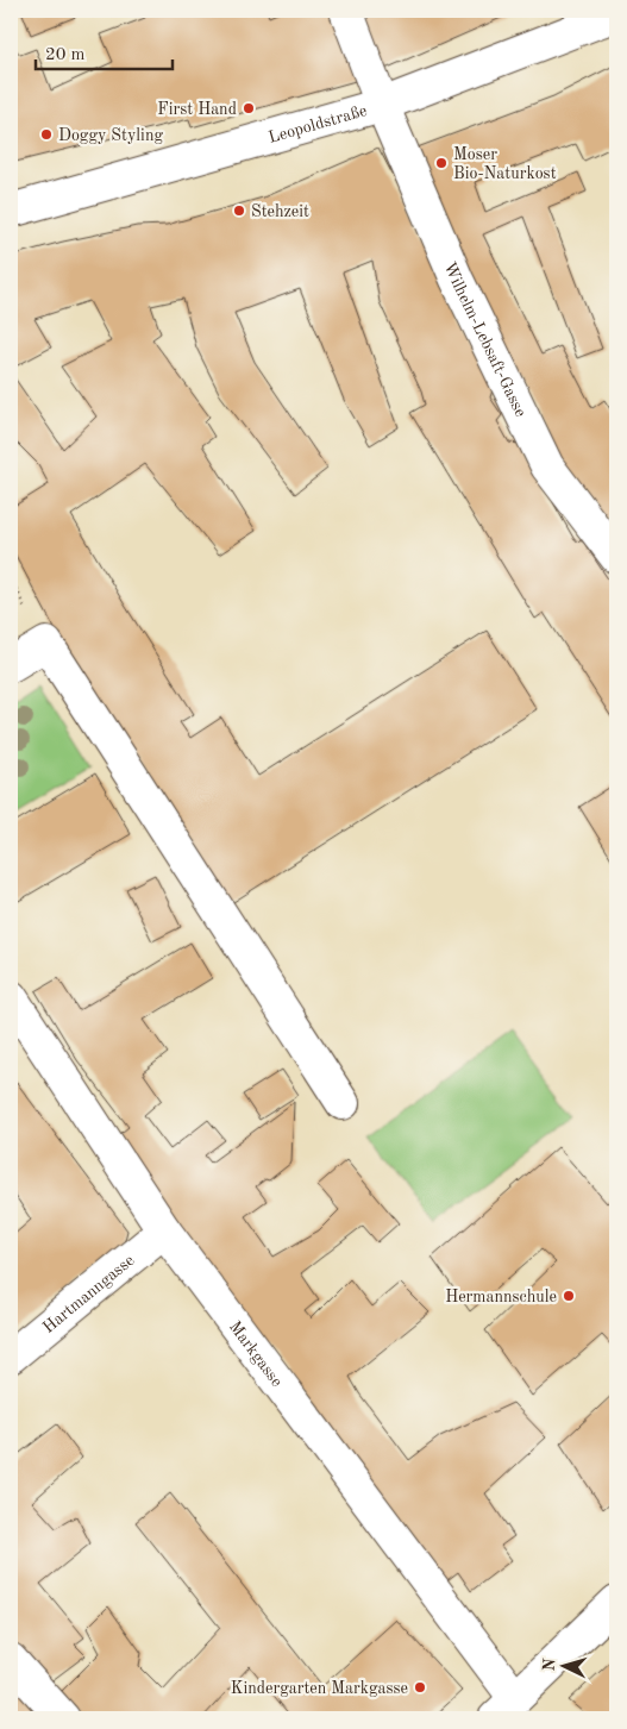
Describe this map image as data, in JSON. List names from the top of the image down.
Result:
{
  "streets": {
    "street": [
      "Leopoldstraße",
      "Wilhelm-Lebsaft-Gasse",
      "Hartmanngasse",
      "Markgasse"
    ]
  },
  "crossings": [
    ["Leopoldstraße", "Wilhelm-Lebsaft-Gasse"],
    ["Hartmanngasse", "Markgasse"]
  ],
  "places": [
    "First Hand",
    "Doggy Styling",
    "Moser Bio-Naturkost",
    "Stehzeit",
    "Hermannschule",
    "Kindergarten Markgasse"
  ],
  "scale_bar": "20 m",
  "north": "left"
}
